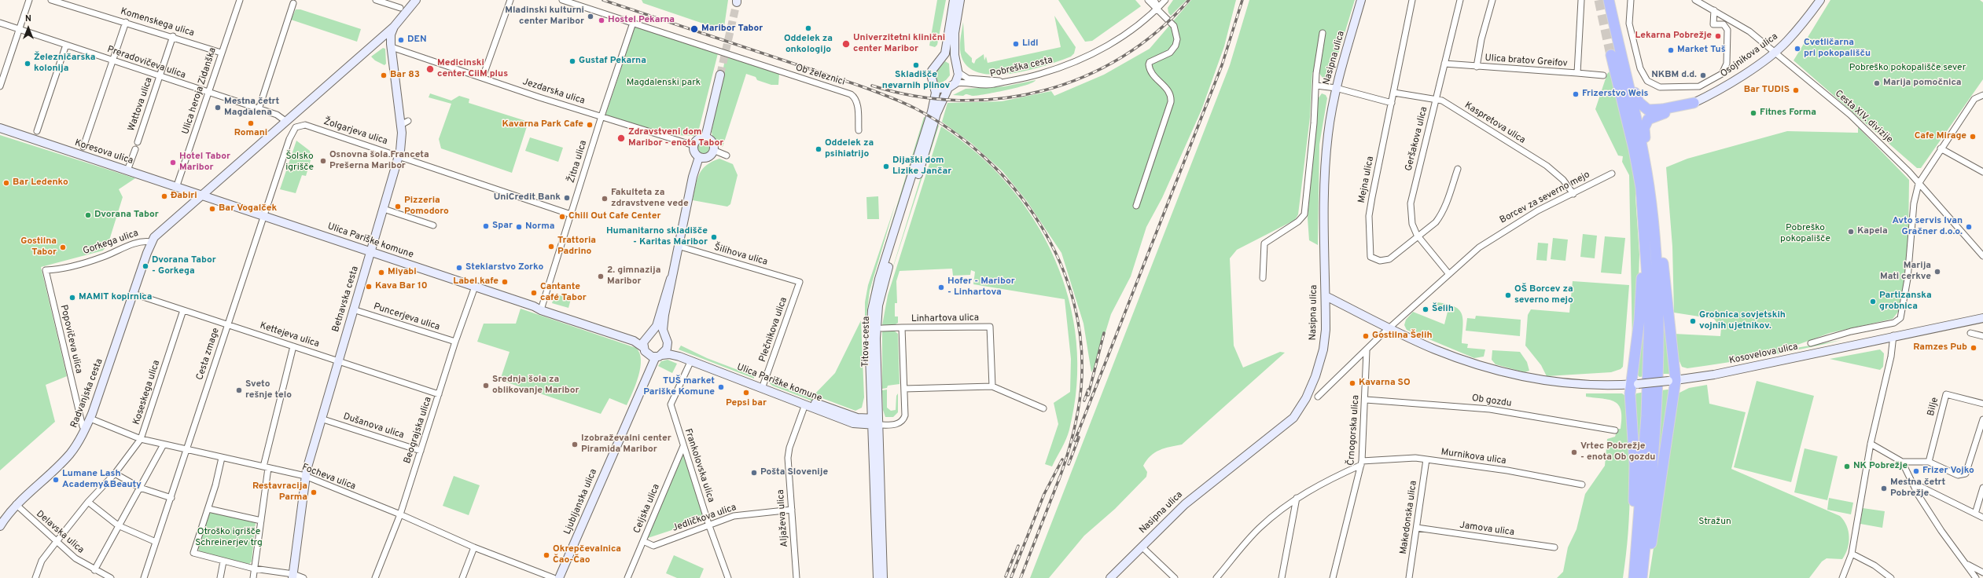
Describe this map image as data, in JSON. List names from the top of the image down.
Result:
{
  "streets": {
    "street": [
      "Komenskega ulica",
      "Osojnikova ulica",
      "Nasipna ulica",
      "Ulica bratov Greifov",
      "Preradovičeva ulica",
      "Pobreška cesta",
      "Ob železnici",
      "Ulica heroja Zidanška",
      "Jezdarska ulica",
      "Wattova ulica",
      "Cesta XIV. divizije",
      "Kaspretova ulica",
      "Žolgarjeva ulica",
      "Geršakova ulica",
      "Koresova ulica",
      "Žitna ulica",
      "Mejna ulica",
      "Borcev za severno mejo",
      "Ulica Pariške komune",
      "Gorkega ulica",
      "Šilihova ulica",
      "Betnavska cesta",
      "Puncerjeva ulica",
      "Linhartova ulica",
      "Plečnikova ulica",
      "Kettejeva ulica",
      "Popovičeva ulica",
      "Titova cesta",
      "Cesta zmage",
      "Kosovelova ulica",
      "Koseskega ulica",
      "Radvanjska cesta",
      "Ob gozdu",
      "Bilje",
      "Dušanova ulica",
      "Beograjska ulica",
      "Črnogorska ulica",
      "Murnikova ulica",
      "Frankolovska ulica",
      "Focheva ulica",
      "Ljubljanska ulica",
      "Celjska ulica",
      "Makedonska ulica",
      "Jedličkova ulica",
      "Aljaževa ulica",
      "Jamova ulica",
      "Delavska ulica"
    ]
  },
  "crossings": [
    ["Komenskega ulica", "Ulica heroja Zidanška"],
    ["Komenskega ulica", "Wattova ulica"],
    ["Osojnikova ulica", "Cesta XIV. divizije"],
    ["Ulica bratov Greifov", "Geršakova ulica"],
    ["Preradovičeva ulica", "Ulica heroja Zidanška"],
    ["Preradovičeva ulica", "Wattova ulica"],
    ["Preradovičeva ulica", "Gorkega ulica"],
    ["Ob železnici", "Žitna ulica"],
    ["Ulica heroja Zidanška", "Koresova ulica"],
    ["Jezdarska ulica", "Žitna ulica"],
    ["Jezdarska ulica", "Betnavska cesta"],
    ["Cesta XIV. divizije", "Kosovelova ulica"],
    ["Kaspretova ulica", "Geršakova ulica"],
    ["Kaspretova ulica", "Mejna ulica"],
    ["Kaspretova ulica", "Borcev za severno mejo"],
    ["Žolgarjeva ulica", "Žitna ulica"],
    ["Žolgarjeva ulica", "Ulica Pariške komune"],
    ["Žolgarjeva ulica", "Betnavska cesta"],
    ["Žolgarjeva ulica", "Cesta zmage"],
    ["Geršakova ulica", "Mejna ulica"],
    ["Geršakova ulica", "Borcev za severno mejo"],
    ["Koresova ulica", "Ulica Pariške komune"],
    ["Koresova ulica", "Gorkega ulica"],
    ["Žitna ulica", "Ulica Pariške komune"],
    ["Ulica Pariške komune", "Gorkega ulica"],
    ["Ulica Pariške komune", "Betnavska cesta"],
    ["Ulica Pariške komune", "Linhartova ulica"],
    ["Ulica Pariške komune", "Titova cesta"],
    ["Ulica Pariške komune", "Cesta zmage"],
    ["Ulica Pariške komune", "Beograjska ulica"],
    ["Ulica Pariške komune", "Frankolovska ulica"],
    ["Ulica Pariške komune", "Ljubljanska ulica"],
    ["Ulica Pariške komune", "Aljaževa ulica"],
    ["Gorkega ulica", "Betnavska cesta"],
    ["Gorkega ulica", "Popovičeva ulica"],
    ["Gorkega ulica", "Radvanjska cesta"],
    ["Šilihova ulica", "Plečnikova ulica"],
    ["Betnavska cesta", "Puncerjeva ulica"],
    ["Betnavska cesta", "Kettejeva ulica"],
    ["Betnavska cesta", "Dušanova ulica"],
    ["Betnavska cesta", "Focheva ulica"],
    ["Puncerjeva ulica", "Beograjska ulica"],
    ["Linhartova ulica", "Titova cesta"],
    ["Kettejeva ulica", "Cesta zmage"],
    ["Kettejeva ulica", "Koseskega ulica"],
    ["Kettejeva ulica", "Radvanjska cesta"],
    ["Kettejeva ulica", "Beograjska ulica"],
    ["Popovičeva ulica", "Radvanjska cesta"],
    ["Cesta zmage", "Focheva ulica"],
    ["Koseskega ulica", "Focheva ulica"],
    ["Koseskega ulica", "Delavska ulica"],
    ["Radvanjska cesta", "Focheva ulica"],
    ["Radvanjska cesta", "Delavska ulica"],
    ["Ob gozdu", "Črnogorska ulica"],
    ["Dušanova ulica", "Beograjska ulica"],
    ["Beograjska ulica", "Focheva ulica"],
    ["Črnogorska ulica", "Murnikova ulica"],
    ["Murnikova ulica", "Makedonska ulica"],
    ["Frankolovska ulica", "Celjska ulica"],
    ["Frankolovska ulica", "Jedličkova ulica"],
    ["Celjska ulica", "Jedličkova ulica"],
    ["Makedonska ulica", "Jamova ulica"],
    ["Jedličkova ulica", "Aljaževa ulica"]
  ],
  "parks": [
    "Pobreško pokopališče sever",
    "Magdalenski park",
    "Šolsko igrišče",
    "Pobreško pokopališče",
    "Stražun",
    "Otroško igrišče Schreinerjev trg"
  ],
  "places": [
    "Mladinski kulturni center Maribor",
    "Hostel Pekarna",
    "Oddelek za onkologijo",
    "Maribor Tabor",
    "Lekarna Pobrežje",
    "DEN",
    "Univerzitetni klinični center Maribor",
    "Lidl",
    "Cvetličarna pri pokopališču",
    "Market Tuš",
    "Gustaf Pekarna",
    "Železničarska kolonija",
    "Skladišče nevarnih plinov",
    "Medicinski center CiiM plus",
    "Bar 83",
    "NKBM d.d.",
    "Marija pomočnica",
    "Bar TUDIS",
    "Frizerstvo Weis",
    "Mestna četrt Magdalena",
    "Fitnes Forma",
    "Romani",
    "Kavarna Park Cafe",
    "Cafe Mirage",
    "Zdravstveni dom Maribor - enota Tabor",
    "Oddelek za psihiatrijo",
    "Osnovna šola Franceta Prešerna Maribor",
    "Hotel Tabor Maribor",
    "Dijaški dom Lizike Jančar",
    "Bar Ledenko",
    "Đabiri",
    "UniCredit Bank",
    "Fakulteta za zdravstvene vede",
    "Pizzeria Pomodoro",
    "Bar Vogalček",
    "Dvorana Tabor",
    "Chill Out Cafe Center",
    "Spar",
    "Norma",
    "Avto servis Ivan Gračner d.o.o.",
    "Kapela",
    "Humanitarno skladišče - Karitas Maribor",
    "Trattoria Padrino",
    "Gostilna Tabor",
    "Dvorana Tabor - Gorkega",
    "Steklarstvo Zorko",
    "Marija Mati cerkve",
    "Miyabi",
    "2. gimnazija Maribor",
    "Label kafe",
    "Kava Bar 10",
    "Hofer - Maribor - Linhartova",
    "Cantante café Tabor",
    "OŠ Borcev za severno mejo",
    "MAMIT kopirnica",
    "Partizanska grobnica",
    "Šelih",
    "Grobnica sovjetskih vojnih ujetnikov.",
    "Gostilna Šelih",
    "Ramzes Pub",
    "Kavarna SO",
    "Srednja šola za oblikovanje Maribor",
    "TUŠ market Pariške Komune",
    "Sveto rešnje telo",
    "Pepsi bar",
    "Izobraževalni center Piramida Maribor",
    "Vrtec Pobrežje - enota Ob gozdu",
    "NK Pobrežje",
    "Frizer Vojko",
    "Pošta Slovenije",
    "Lumane Lash Academy&Beauty",
    "Mestna četrt Pobrežje",
    "Restavracija Parma",
    "Okrepčevalnica Čao-Čao"
  ],
  "north": "top"
}
